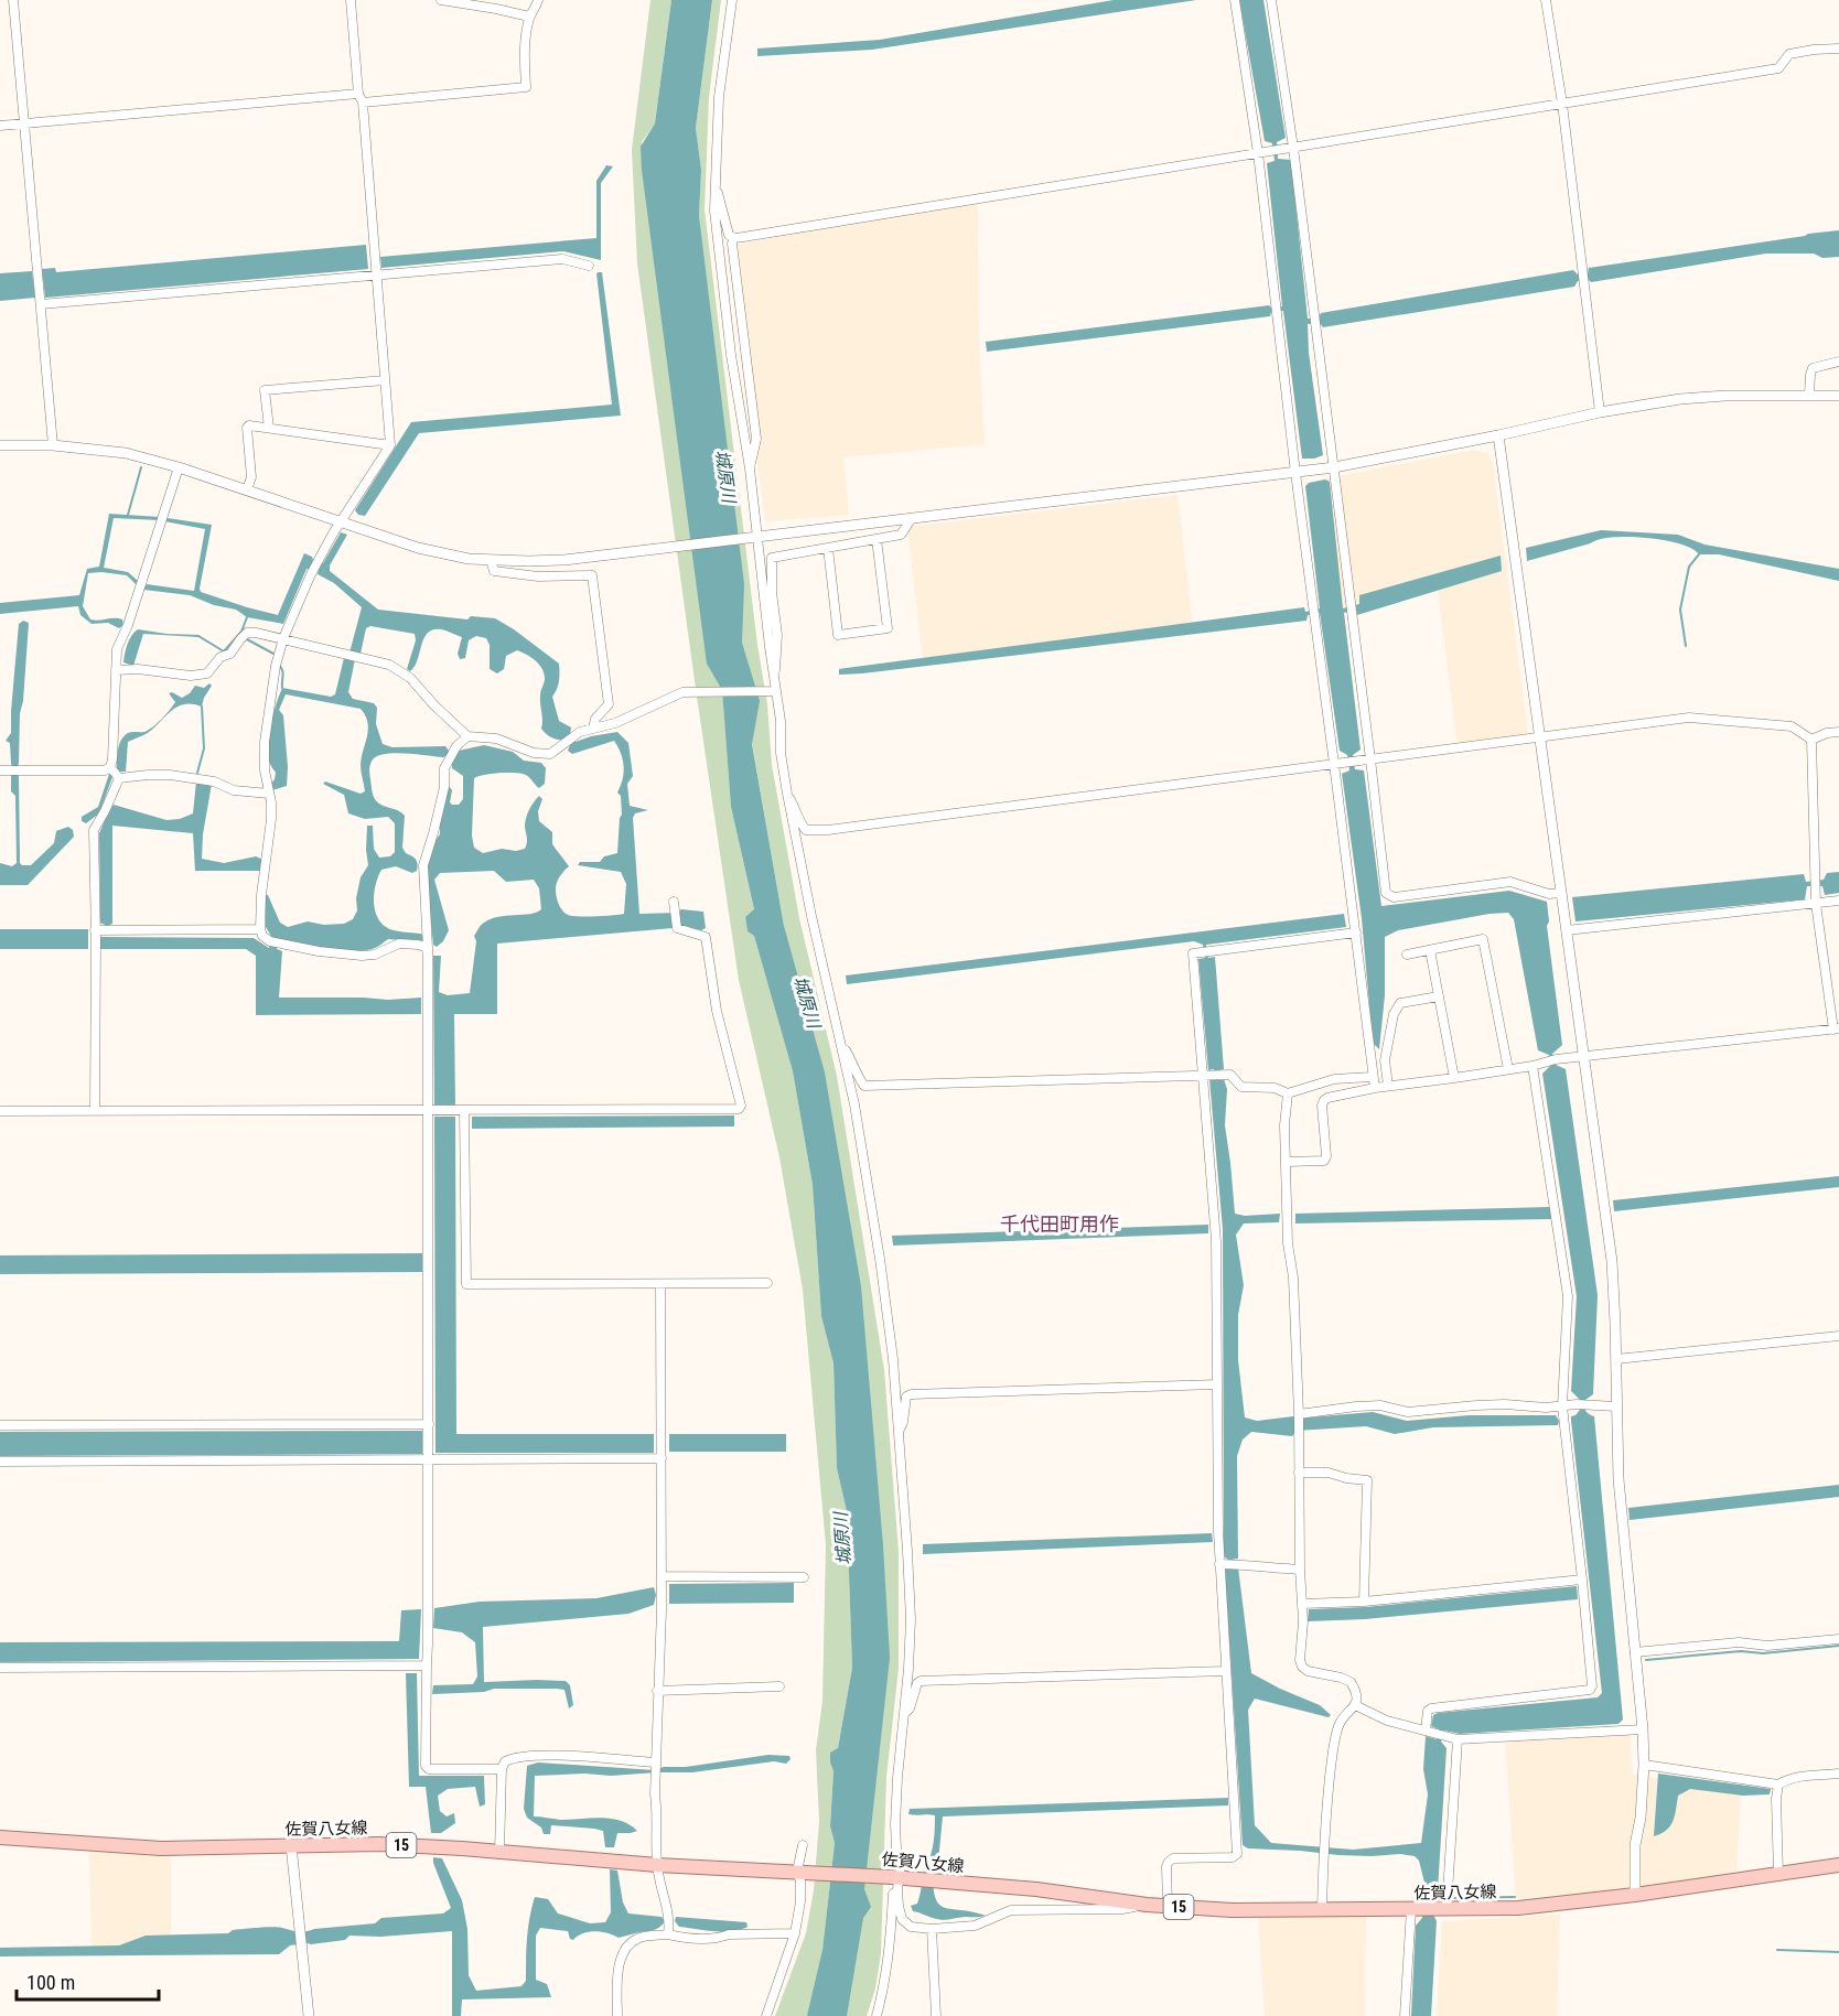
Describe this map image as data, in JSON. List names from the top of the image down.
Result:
{
  "streets": {
    "main road": ["佐賀八女線", "15"]
  },
  "districts": ["千代田町用作"],
  "water": ["城原川"],
  "scale_bar": "100 m"
}
